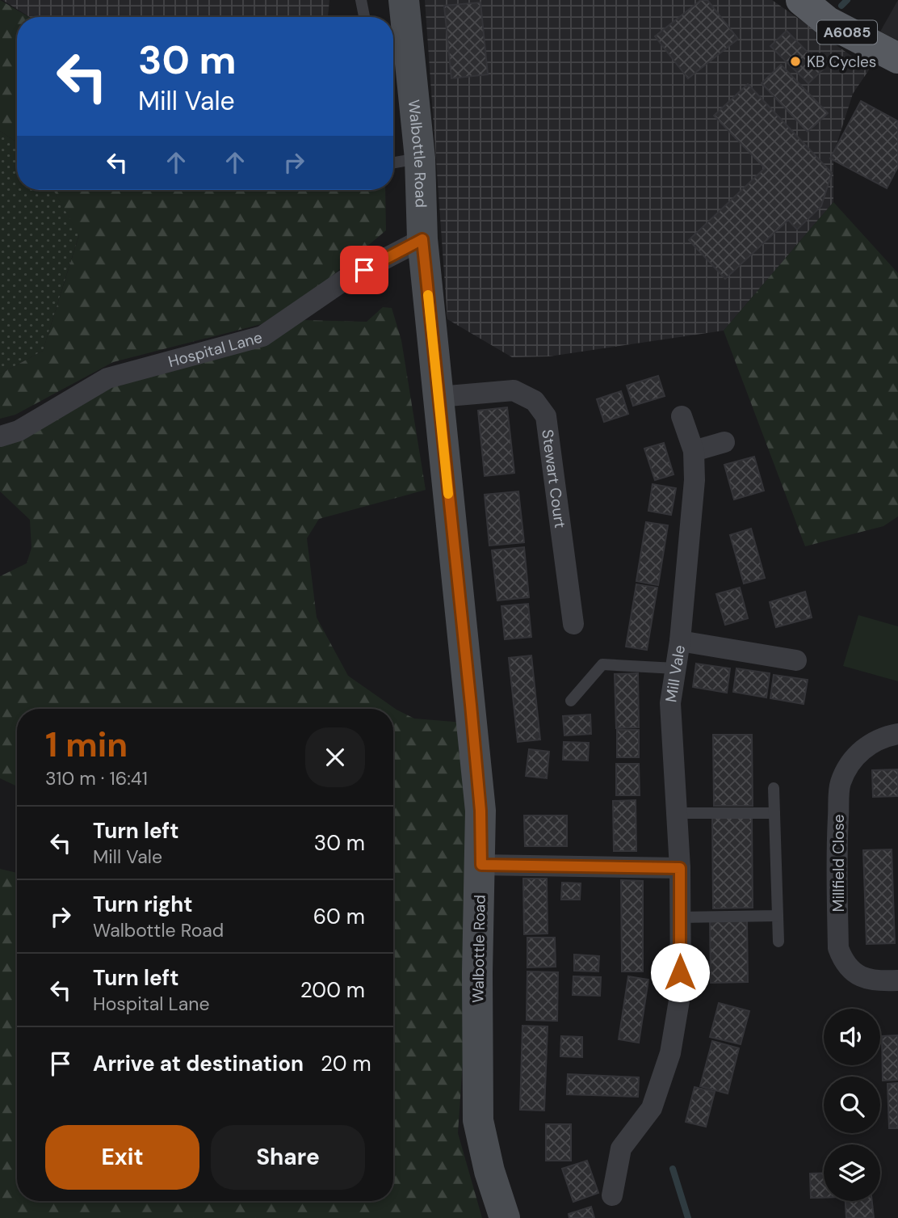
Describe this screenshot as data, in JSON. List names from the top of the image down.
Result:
{
  "streets": {
    "main road": ["A6085"],
    "street": [
      "Walbottle Road",
      "Hospital Lane",
      "Stewart Court",
      "Mill Vale",
      "Millfield Close"
    ]
  },
  "crossings": [
    ["Walbottle Road", "Hospital Lane"],
    ["Walbottle Road", "Stewart Court"]
  ],
  "places": ["KB Cycles"],
  "page": {
    "turn": ["30 m", "Mill Vale"],
    "heading": ["1 min", "310 m · 16:41"],
    "list": [
      {
        "name": "Turn left",
        "note": "Mill Vale",
        "value": "30 m"
      },
      {
        "name": "Turn right",
        "note": "Walbottle Road",
        "value": "60 m"
      },
      {
        "name": "Turn left",
        "note": "Hospital Lane",
        "value": "200 m"
      },
      {
        "name": "Arrive at destination",
        "value": "20 m"
      }
    ],
    "buttons": ["Exit", "Share"]
  }
}
